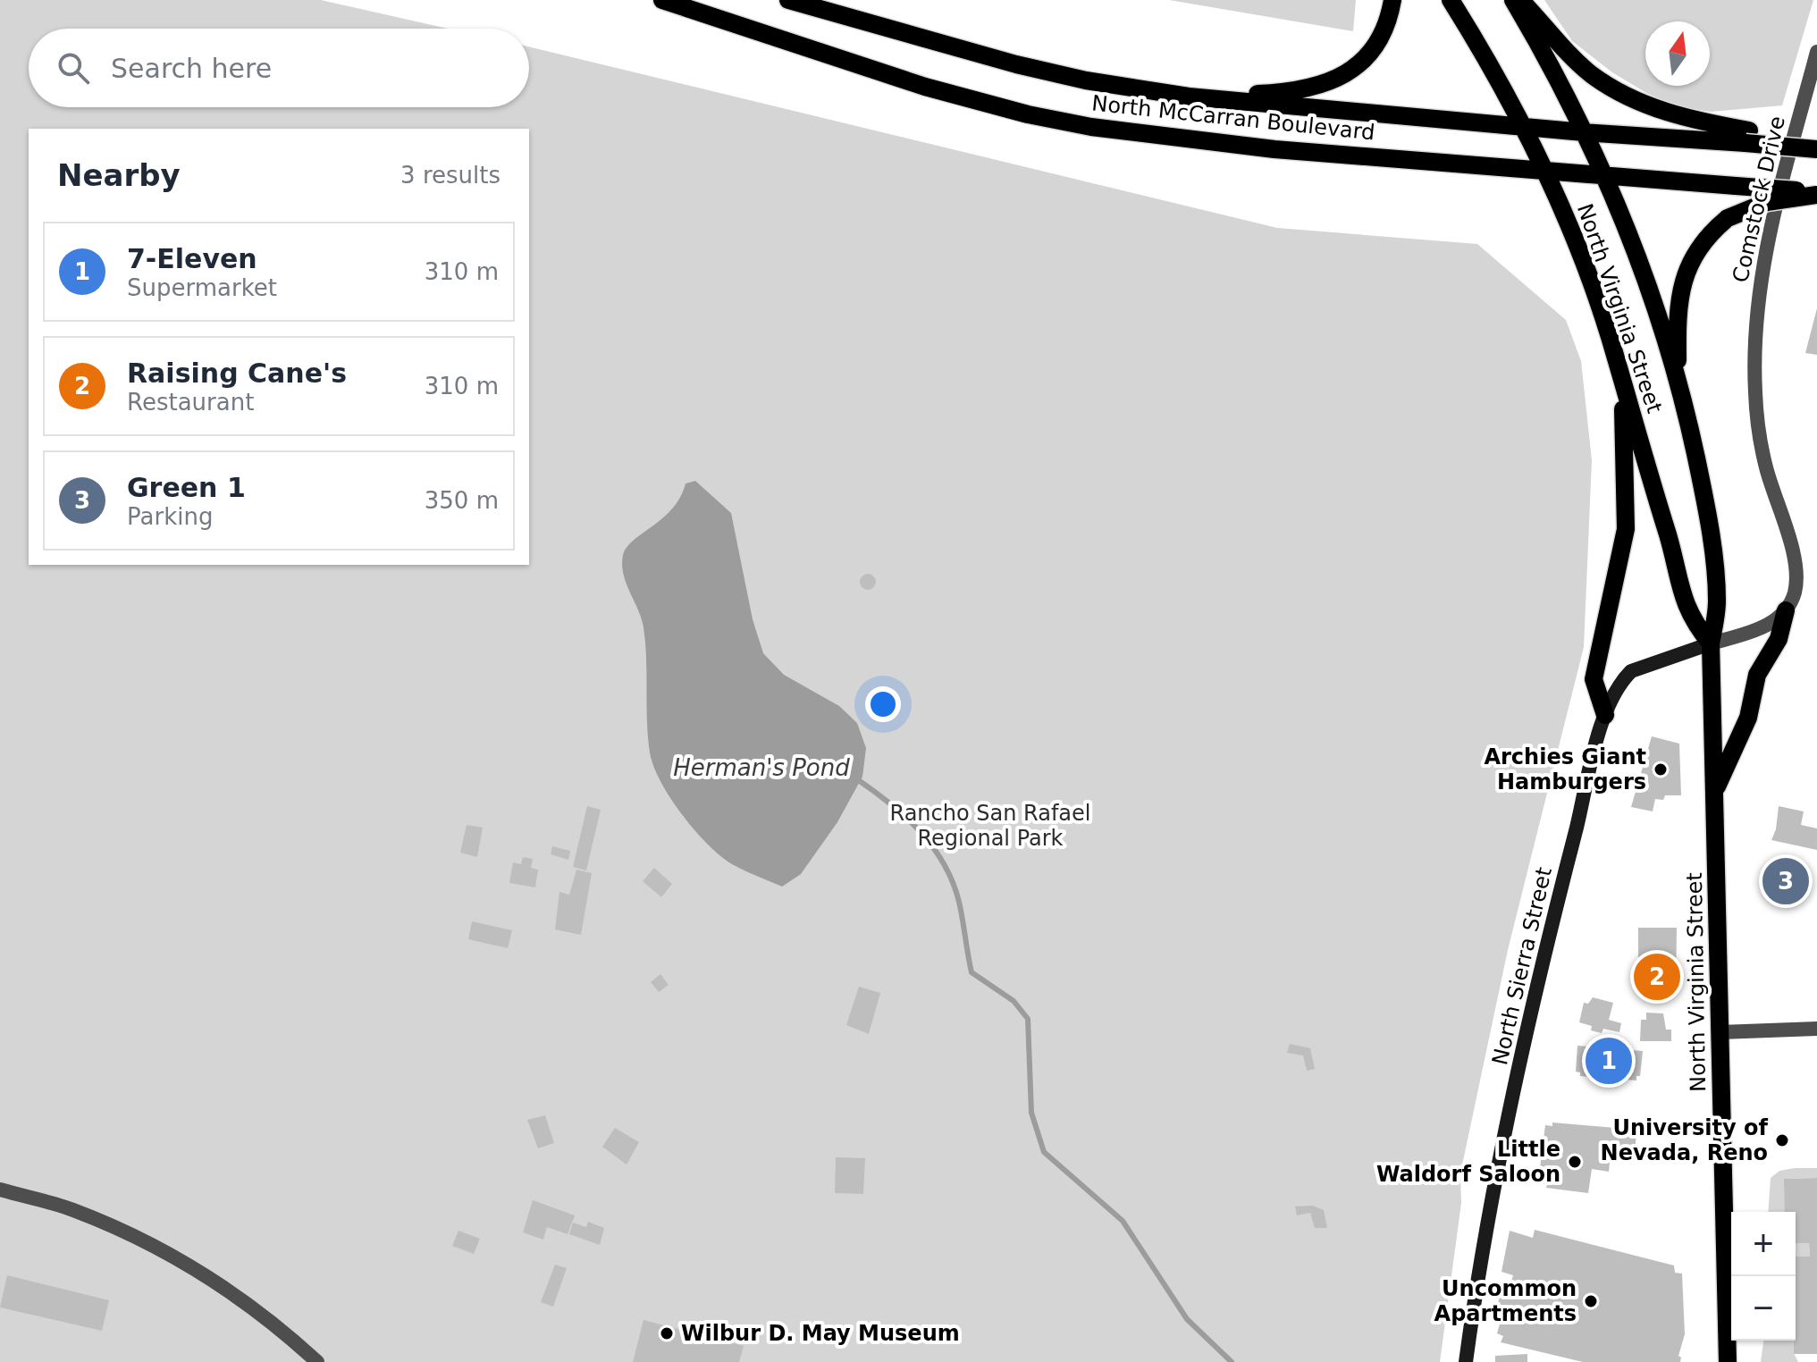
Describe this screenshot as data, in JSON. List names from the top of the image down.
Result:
{
  "streets": {
    "main road": ["North McCarran Boulevard", "North Virginia Street", "North Sierra Street"],
    "street": ["Comstock Drive"]
  },
  "crossings": [
    ["North McCarran Boulevard", "North Virginia Street"],
    ["North Virginia Street", "North Sierra Street"]
  ],
  "water": ["Herman's Pond"],
  "parks": ["Rancho San Rafael Regional Park"],
  "places": [
    "Archies Giant Hamburgers",
    "University of Nevada, Reno",
    "Little Waldorf Saloon",
    "Uncommon Apartments",
    "Wilbur D. May Museum"
  ],
  "north": "top",
  "page": {
    "search": "Search here",
    "heading": ["Nearby", "3 results"],
    "list": [
      {
        "mark": "1",
        "name": "7-Eleven",
        "note": "Supermarket",
        "value": "310 m"
      },
      {
        "mark": "2",
        "name": "Raising Cane's",
        "note": "Restaurant",
        "value": "310 m"
      },
      {
        "mark": "3",
        "name": "Green 1",
        "note": "Parking",
        "value": "350 m"
      }
    ],
    "pins": ["3", "2", "1"],
    "map_buttons": ["+", "−"]
  }
}
